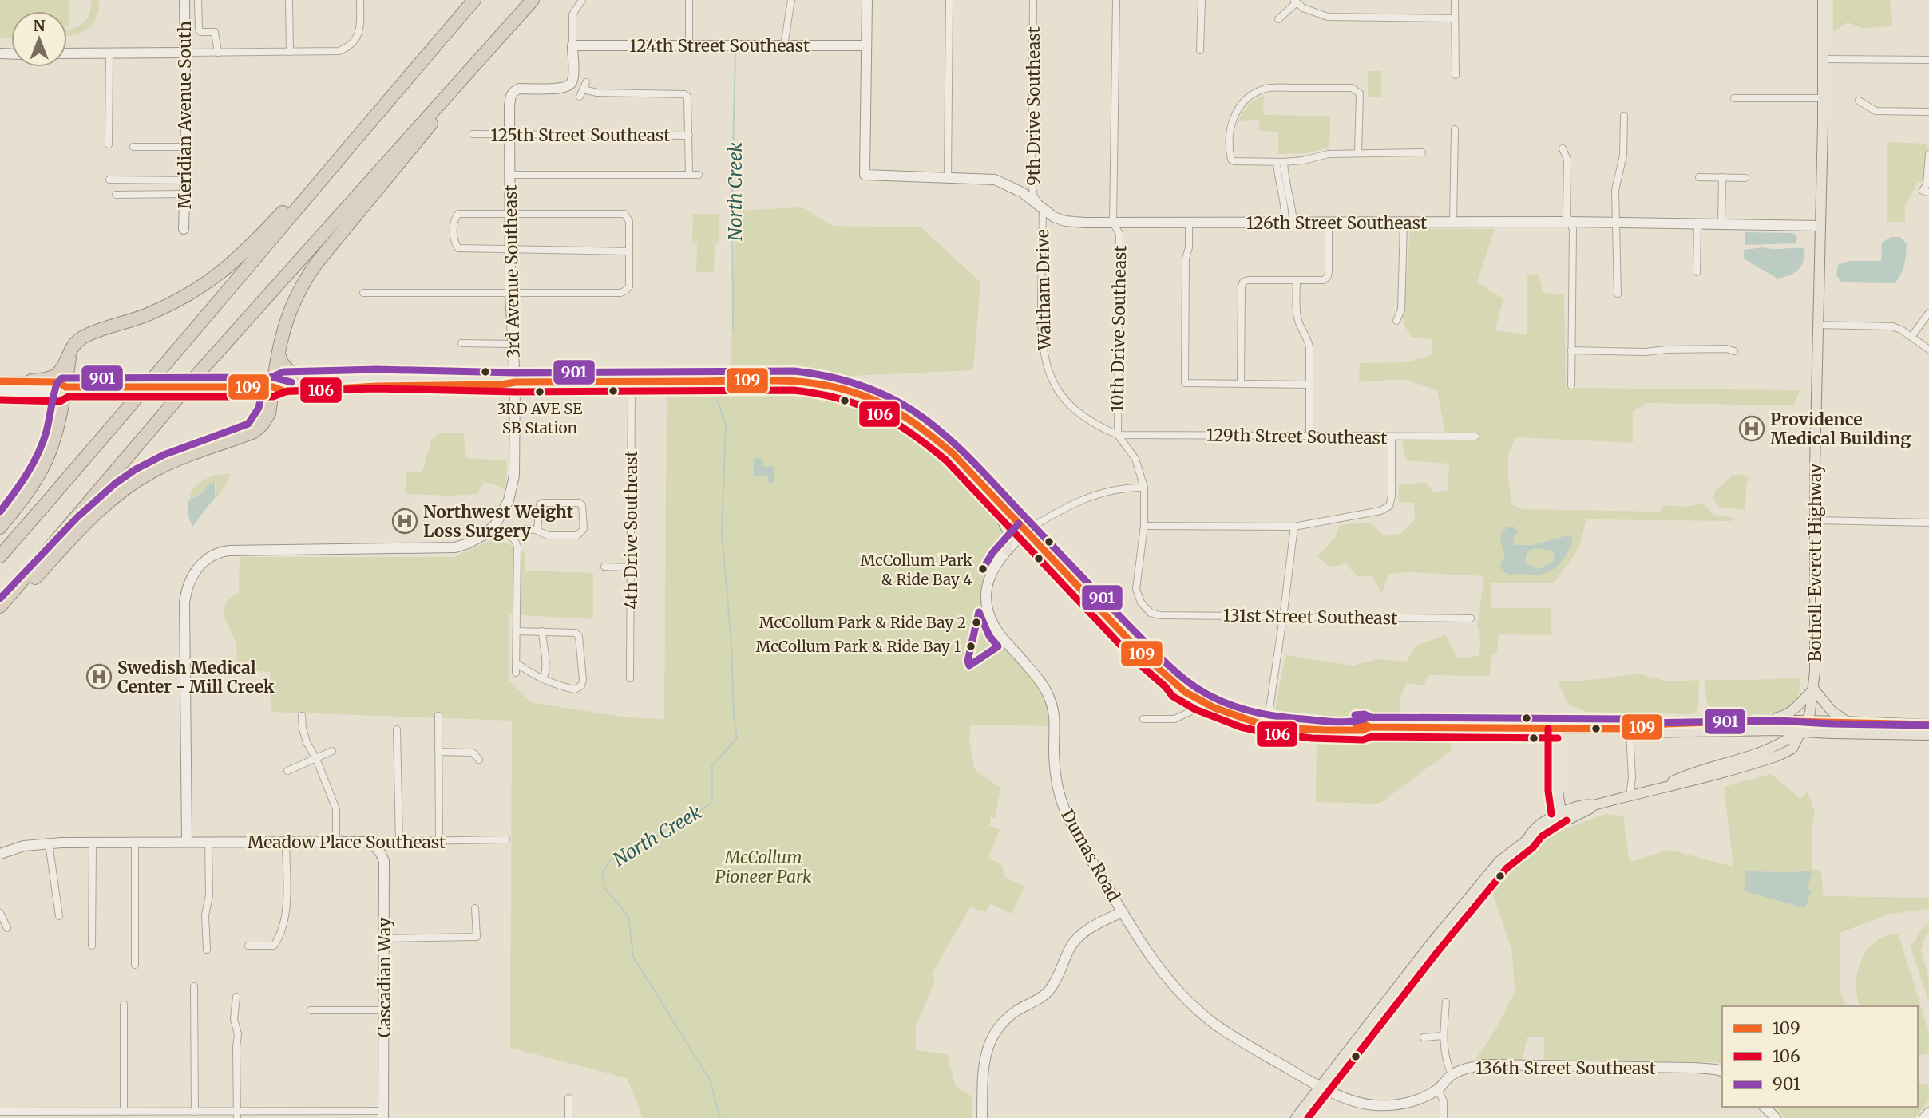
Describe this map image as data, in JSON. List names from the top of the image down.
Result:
{
  "streets": {
    "main road": ["Bothell-Everett Highway"],
    "street": [
      "124th Street Southeast",
      "9th Drive Southeast",
      "Meridian Avenue South",
      "125th Street Southeast",
      "126th Street Southeast",
      "3rd Avenue Southeast",
      "Waltham Drive",
      "10th Drive Southeast",
      "129th Street Southeast",
      "4th Drive Southeast",
      "131st Street Southeast",
      "Meadow Place Southeast",
      "Dumas Road",
      "Cascadian Way",
      "136th Street Southeast"
    ]
  },
  "crossings": [
    ["124th Street Southeast", "126th Street Southeast"],
    ["124th Street Southeast", "3rd Avenue Southeast"],
    ["9th Drive Southeast", "126th Street Southeast"],
    ["9th Drive Southeast", "Waltham Drive"],
    ["125th Street Southeast", "3rd Avenue Southeast"],
    ["126th Street Southeast", "Waltham Drive"],
    ["126th Street Southeast", "10th Drive Southeast"],
    ["126th Street Southeast", "Bothell-Everett Highway"],
    ["Waltham Drive", "10th Drive Southeast"],
    ["Waltham Drive", "129th Street Southeast"],
    ["10th Drive Southeast", "129th Street Southeast"],
    ["10th Drive Southeast", "131st Street Southeast"],
    ["Bothell-Everett Highway", "Dumas Road"],
    ["Bothell-Everett Highway", "136th Street Southeast"],
    ["Meadow Place Southeast", "Cascadian Way"],
    ["Dumas Road", "136th Street Southeast"]
  ],
  "water": ["North Creek"],
  "parks": ["McCollum Pioneer Park"],
  "places": {
    "other": [
      "3RD AVE SE SB Station",
      "McCollum Park & Ride Bay 4",
      "McCollum Park & Ride Bay 2",
      "McCollum Park & Ride Bay 1"
    ],
    "hospital": ["Providence Medical Building", "Northwest Weight Loss Surgery", "Swedish Medical Center - Mill Creek"]
  },
  "lines": ["transit line 901", "transit line 109", "transit line 106"],
  "legend": ["109", "106", "901"],
  "north": "top"
}
